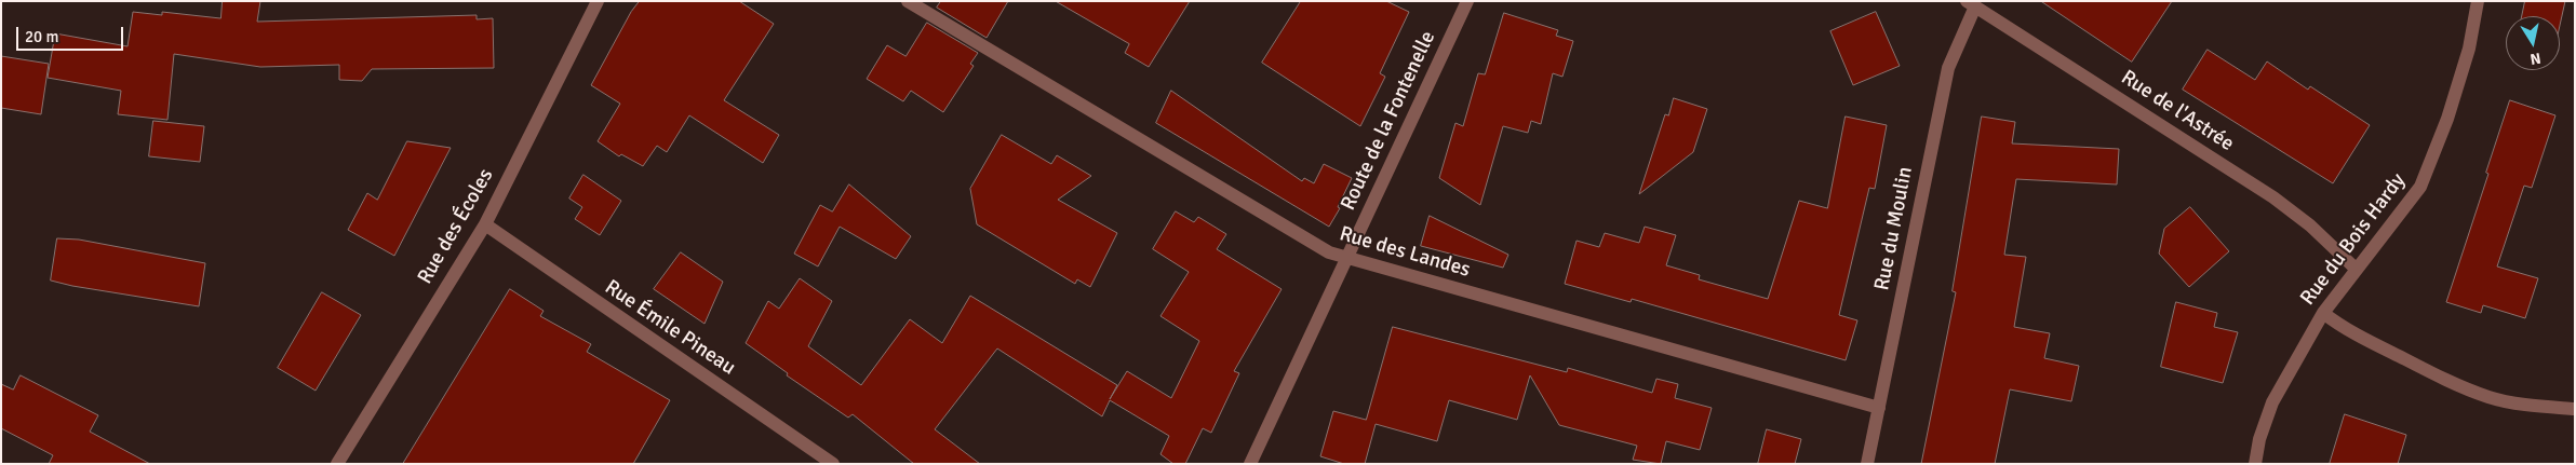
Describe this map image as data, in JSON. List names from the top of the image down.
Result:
{
  "streets": {
    "street": [
      "Rue de l'Astrée",
      "Route de la Fontenelle",
      "Rue des Écoles",
      "Rue du Moulin",
      "Rue du Bois Hardy",
      "Rue des Landes",
      "Rue Émile Pineau"
    ]
  },
  "crossings": [
    ["Rue de l'Astrée", "Rue du Moulin"],
    ["Rue de l'Astrée", "Rue du Bois Hardy"],
    ["Route de la Fontenelle", "Rue des Landes"],
    ["Rue des Écoles", "Rue Émile Pineau"],
    ["Rue du Moulin", "Rue des Landes"]
  ],
  "scale_bar": "20 m",
  "north": "bottom"
}
